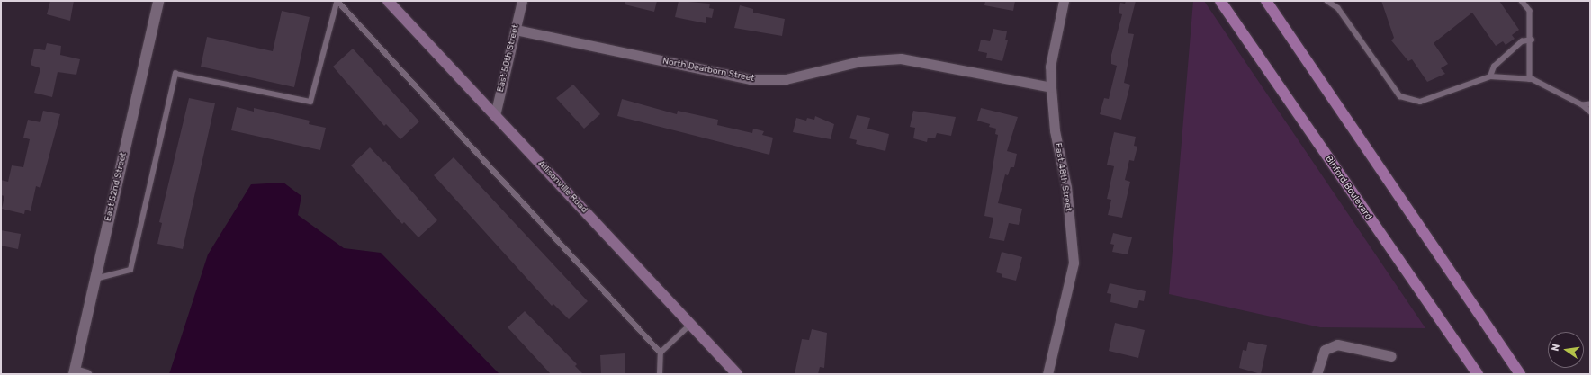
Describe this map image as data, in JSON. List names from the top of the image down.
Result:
{
  "streets": {
    "main road": ["Allisonville Road", "Binford Boulevard"],
    "street": [
      "East 50th Street",
      "North Dearborn Street",
      "East 48th Street",
      "East 52nd Street"
    ]
  },
  "crossings": [
    ["East 50th Street", "North Dearborn Street"],
    ["East 50th Street", "Allisonville Road"],
    ["North Dearborn Street", "East 48th Street"]
  ],
  "north": "left"
}
